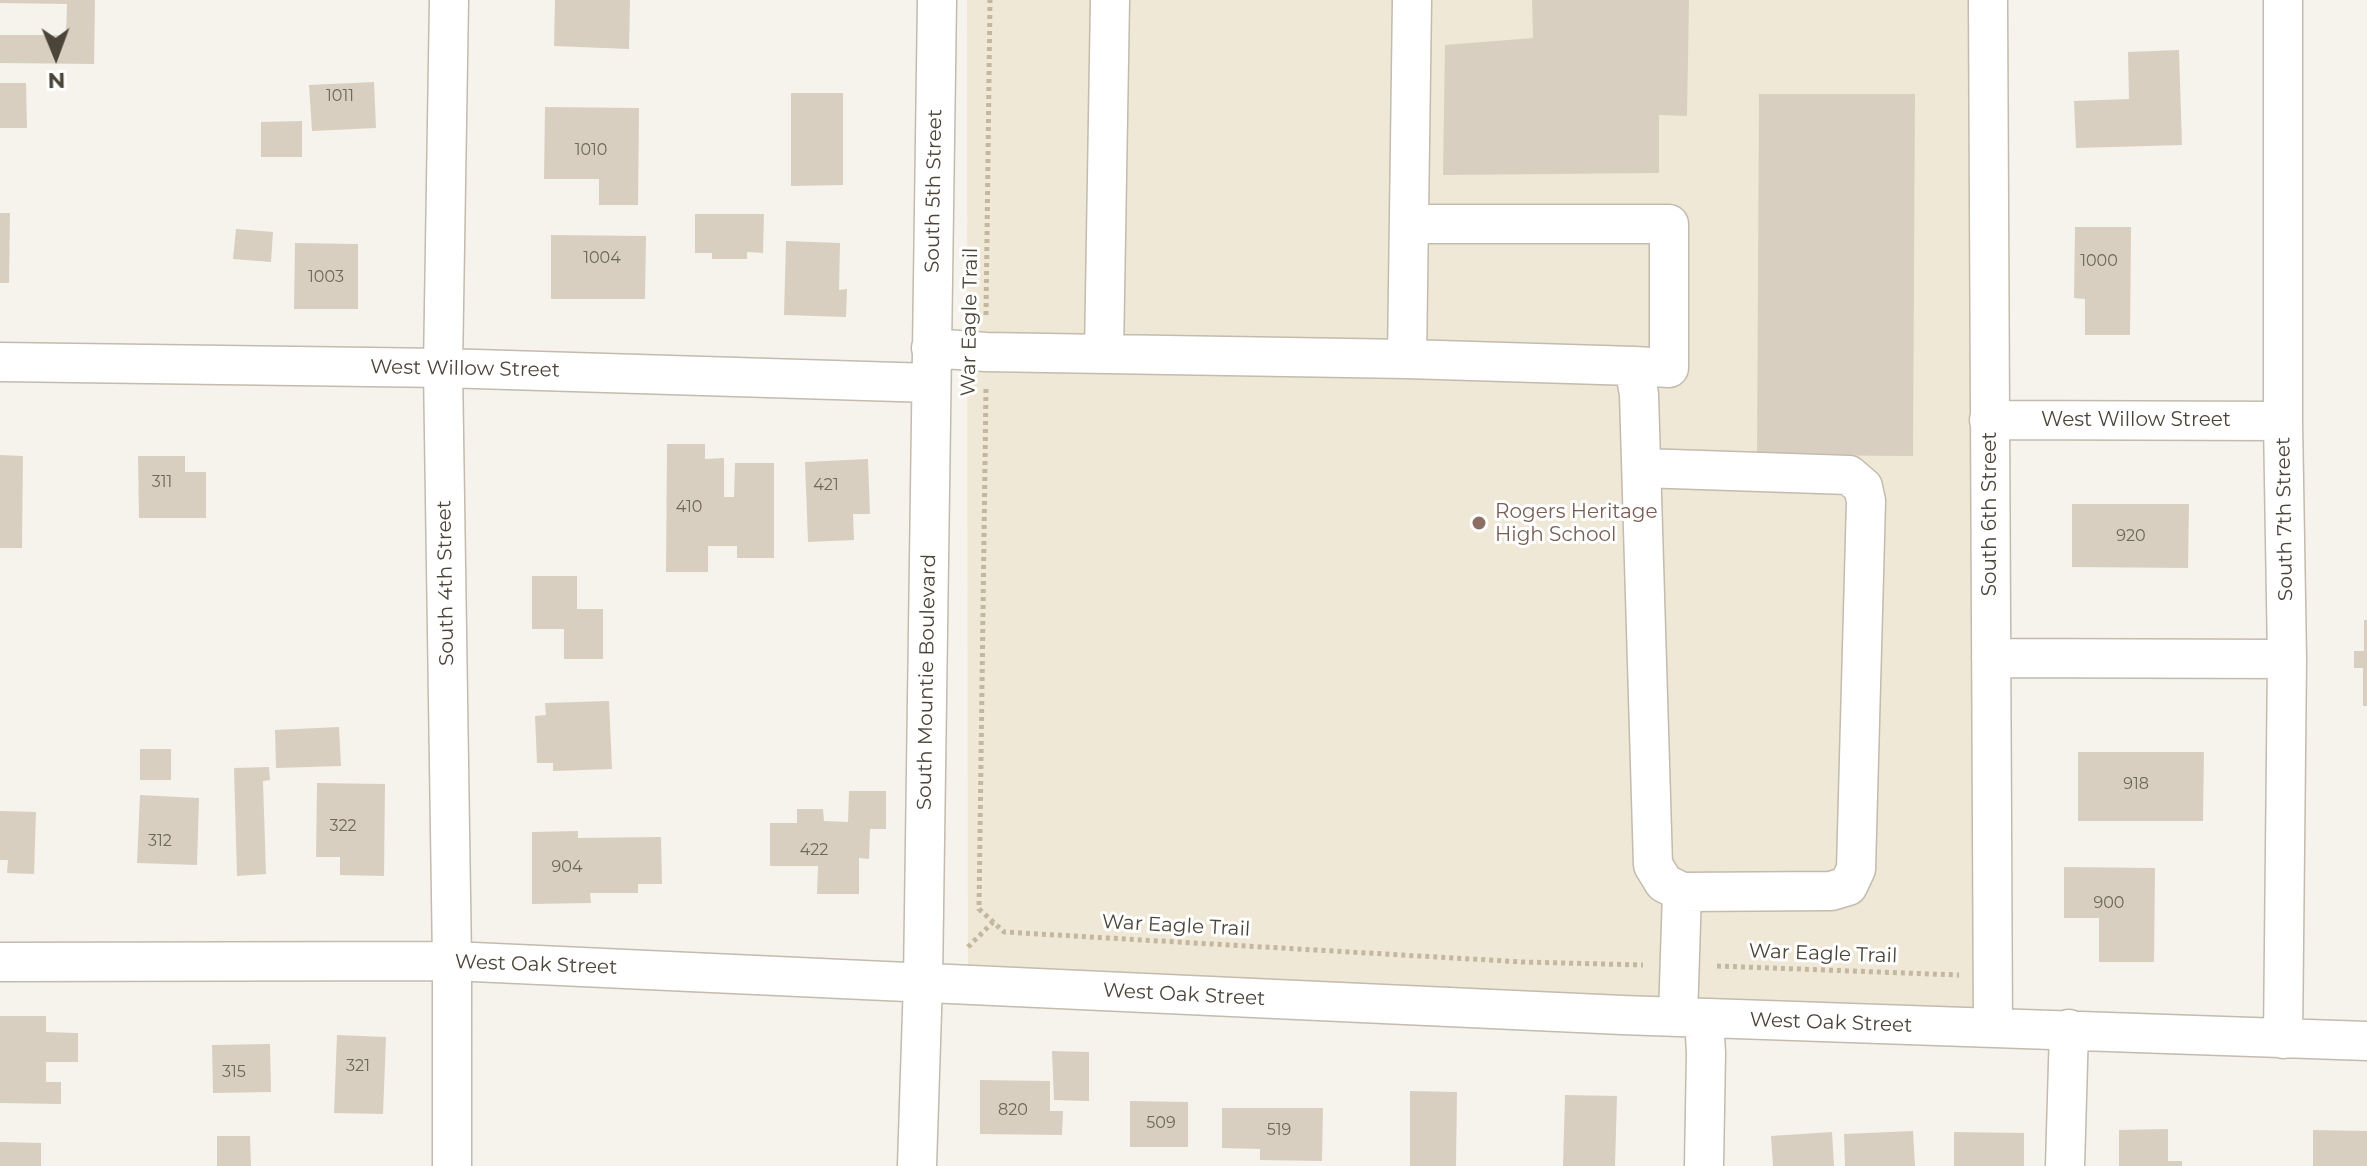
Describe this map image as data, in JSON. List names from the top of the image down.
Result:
{
  "streets": {
    "street": [
      "South 5th Street",
      "West Willow Street",
      "South 6th Street",
      "South 7th Street",
      "South 4th Street",
      "South Mountie Boulevard",
      "West Oak Street"
    ],
    "path": ["War Eagle Trail"]
  },
  "crossings": [
    ["South 5th Street", "West Willow Street"],
    ["South 5th Street", "South Mountie Boulevard"],
    ["War Eagle Trail", "West Willow Street"],
    ["War Eagle Trail", "South 6th Street"],
    ["West Willow Street", "South 6th Street"],
    ["West Willow Street", "South 7th Street"],
    ["West Willow Street", "South 4th Street"],
    ["West Willow Street", "South Mountie Boulevard"],
    ["South 6th Street", "West Oak Street"],
    ["South 7th Street", "West Oak Street"],
    ["South 4th Street", "West Oak Street"],
    ["South Mountie Boulevard", "West Oak Street"]
  ],
  "places": ["Rogers Heritage High School"],
  "house_numbers": [
    "1011",
    "1010",
    "1004",
    "1000",
    "1003",
    "311",
    "421",
    "410",
    "920",
    "918",
    "322",
    "312",
    "422",
    "904",
    "900",
    "321",
    "315",
    "820",
    "509",
    "519"
  ],
  "north": "bottom"
}
